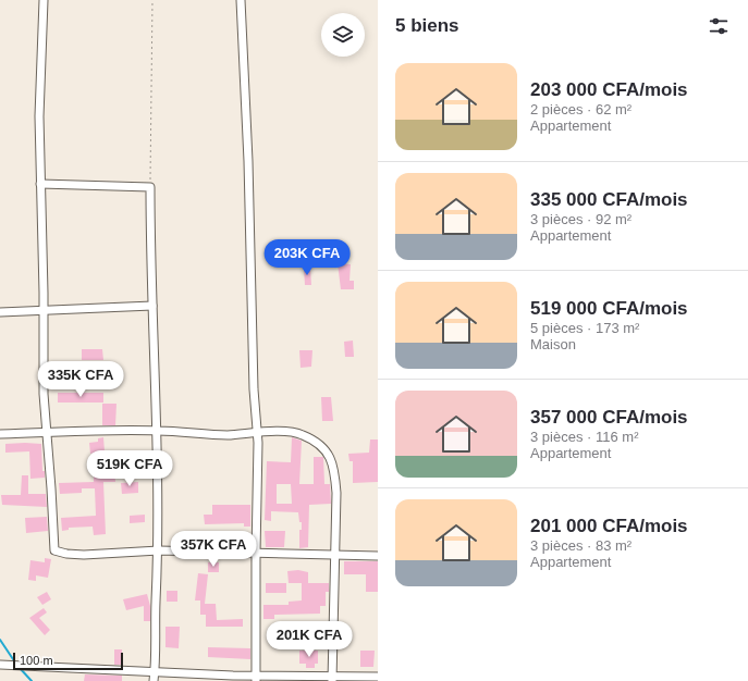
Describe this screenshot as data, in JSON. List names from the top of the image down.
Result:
{
  "scale_bar": "100 m",
  "page": {
    "heading": "5 biens",
    "list": [
      {
        "name": "203 000 CFA/mois",
        "note": "2 pièces · 62 m² · Appartement"
      },
      {
        "name": "335 000 CFA/mois",
        "note": "3 pièces · 92 m² · Appartement"
      },
      {
        "name": "519 000 CFA/mois",
        "note": "5 pièces · 173 m² · Maison"
      },
      {
        "name": "357 000 CFA/mois",
        "note": "3 pièces · 116 m² · Appartement"
      },
      {
        "name": "201 000 CFA/mois",
        "note": "3 pièces · 83 m² · Appartement"
      }
    ],
    "price": [
      "203K CFA",
      "335K CFA",
      "519K CFA",
      "357K CFA",
      "201K CFA"
    ],
    "scale": "100 m"
  }
}
